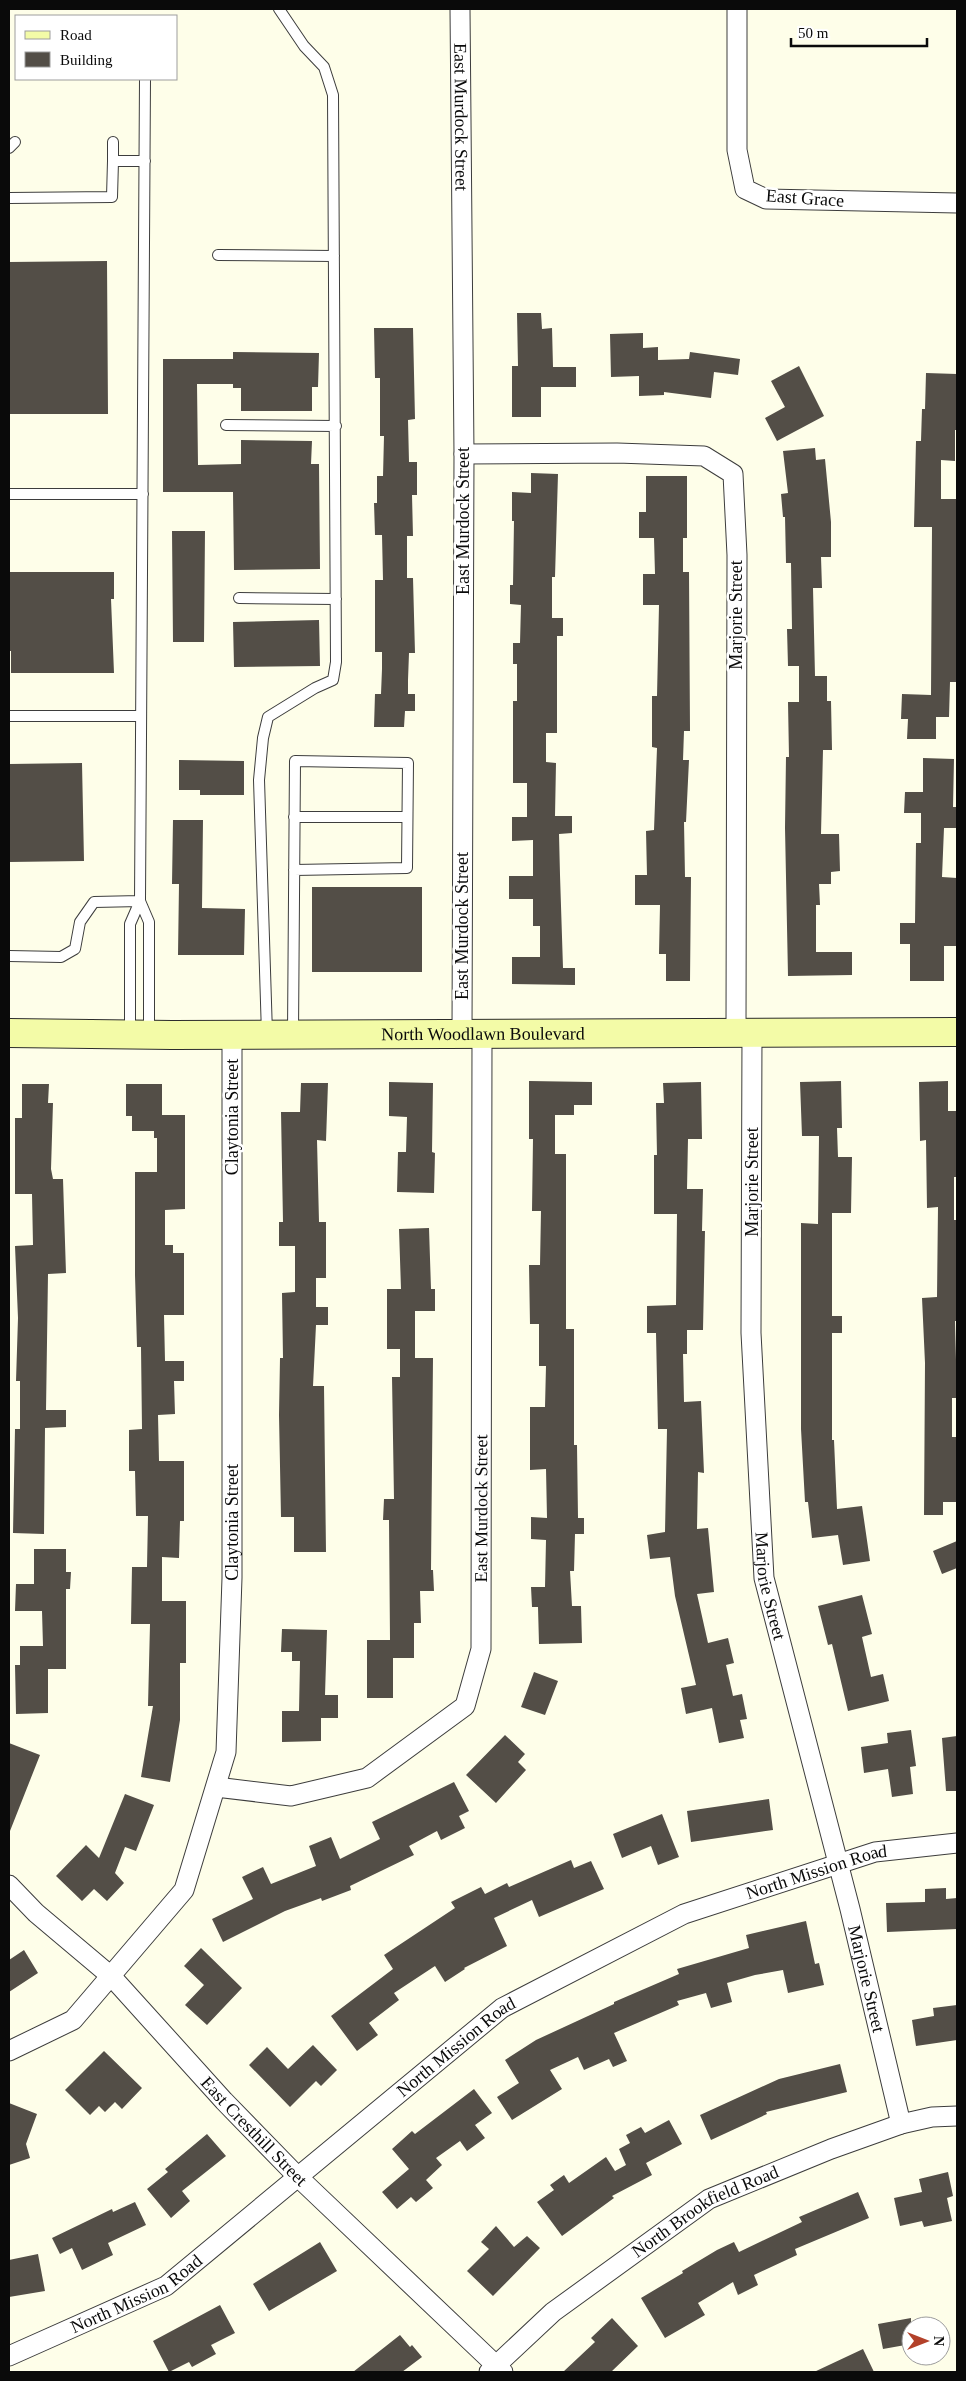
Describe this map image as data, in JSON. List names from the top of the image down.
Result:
{
  "streets": {
    "main road": ["North Woodlawn Boulevard"],
    "street": [
      "East Murdock Street",
      "East Grace",
      "Marjorie Street",
      "Claytonia Street",
      "North Mission Road",
      "East Cresthill Street",
      "North Brookfield Road"
    ]
  },
  "crossings": [
    ["East Murdock Street", "Marjorie Street"],
    ["East Murdock Street", "North Woodlawn Boulevard"],
    ["East Murdock Street", "Claytonia Street"],
    ["Marjorie Street", "North Woodlawn Boulevard"],
    ["Marjorie Street", "North Mission Road"],
    ["Marjorie Street", "North Brookfield Road"],
    ["North Woodlawn Boulevard", "Claytonia Street"],
    ["Claytonia Street", "East Cresthill Street"],
    ["North Mission Road", "East Cresthill Street"],
    ["East Cresthill Street", "North Brookfield Road"]
  ],
  "legend": ["Road", "Building"],
  "scale_bar": "50 m",
  "north": "right"
}
